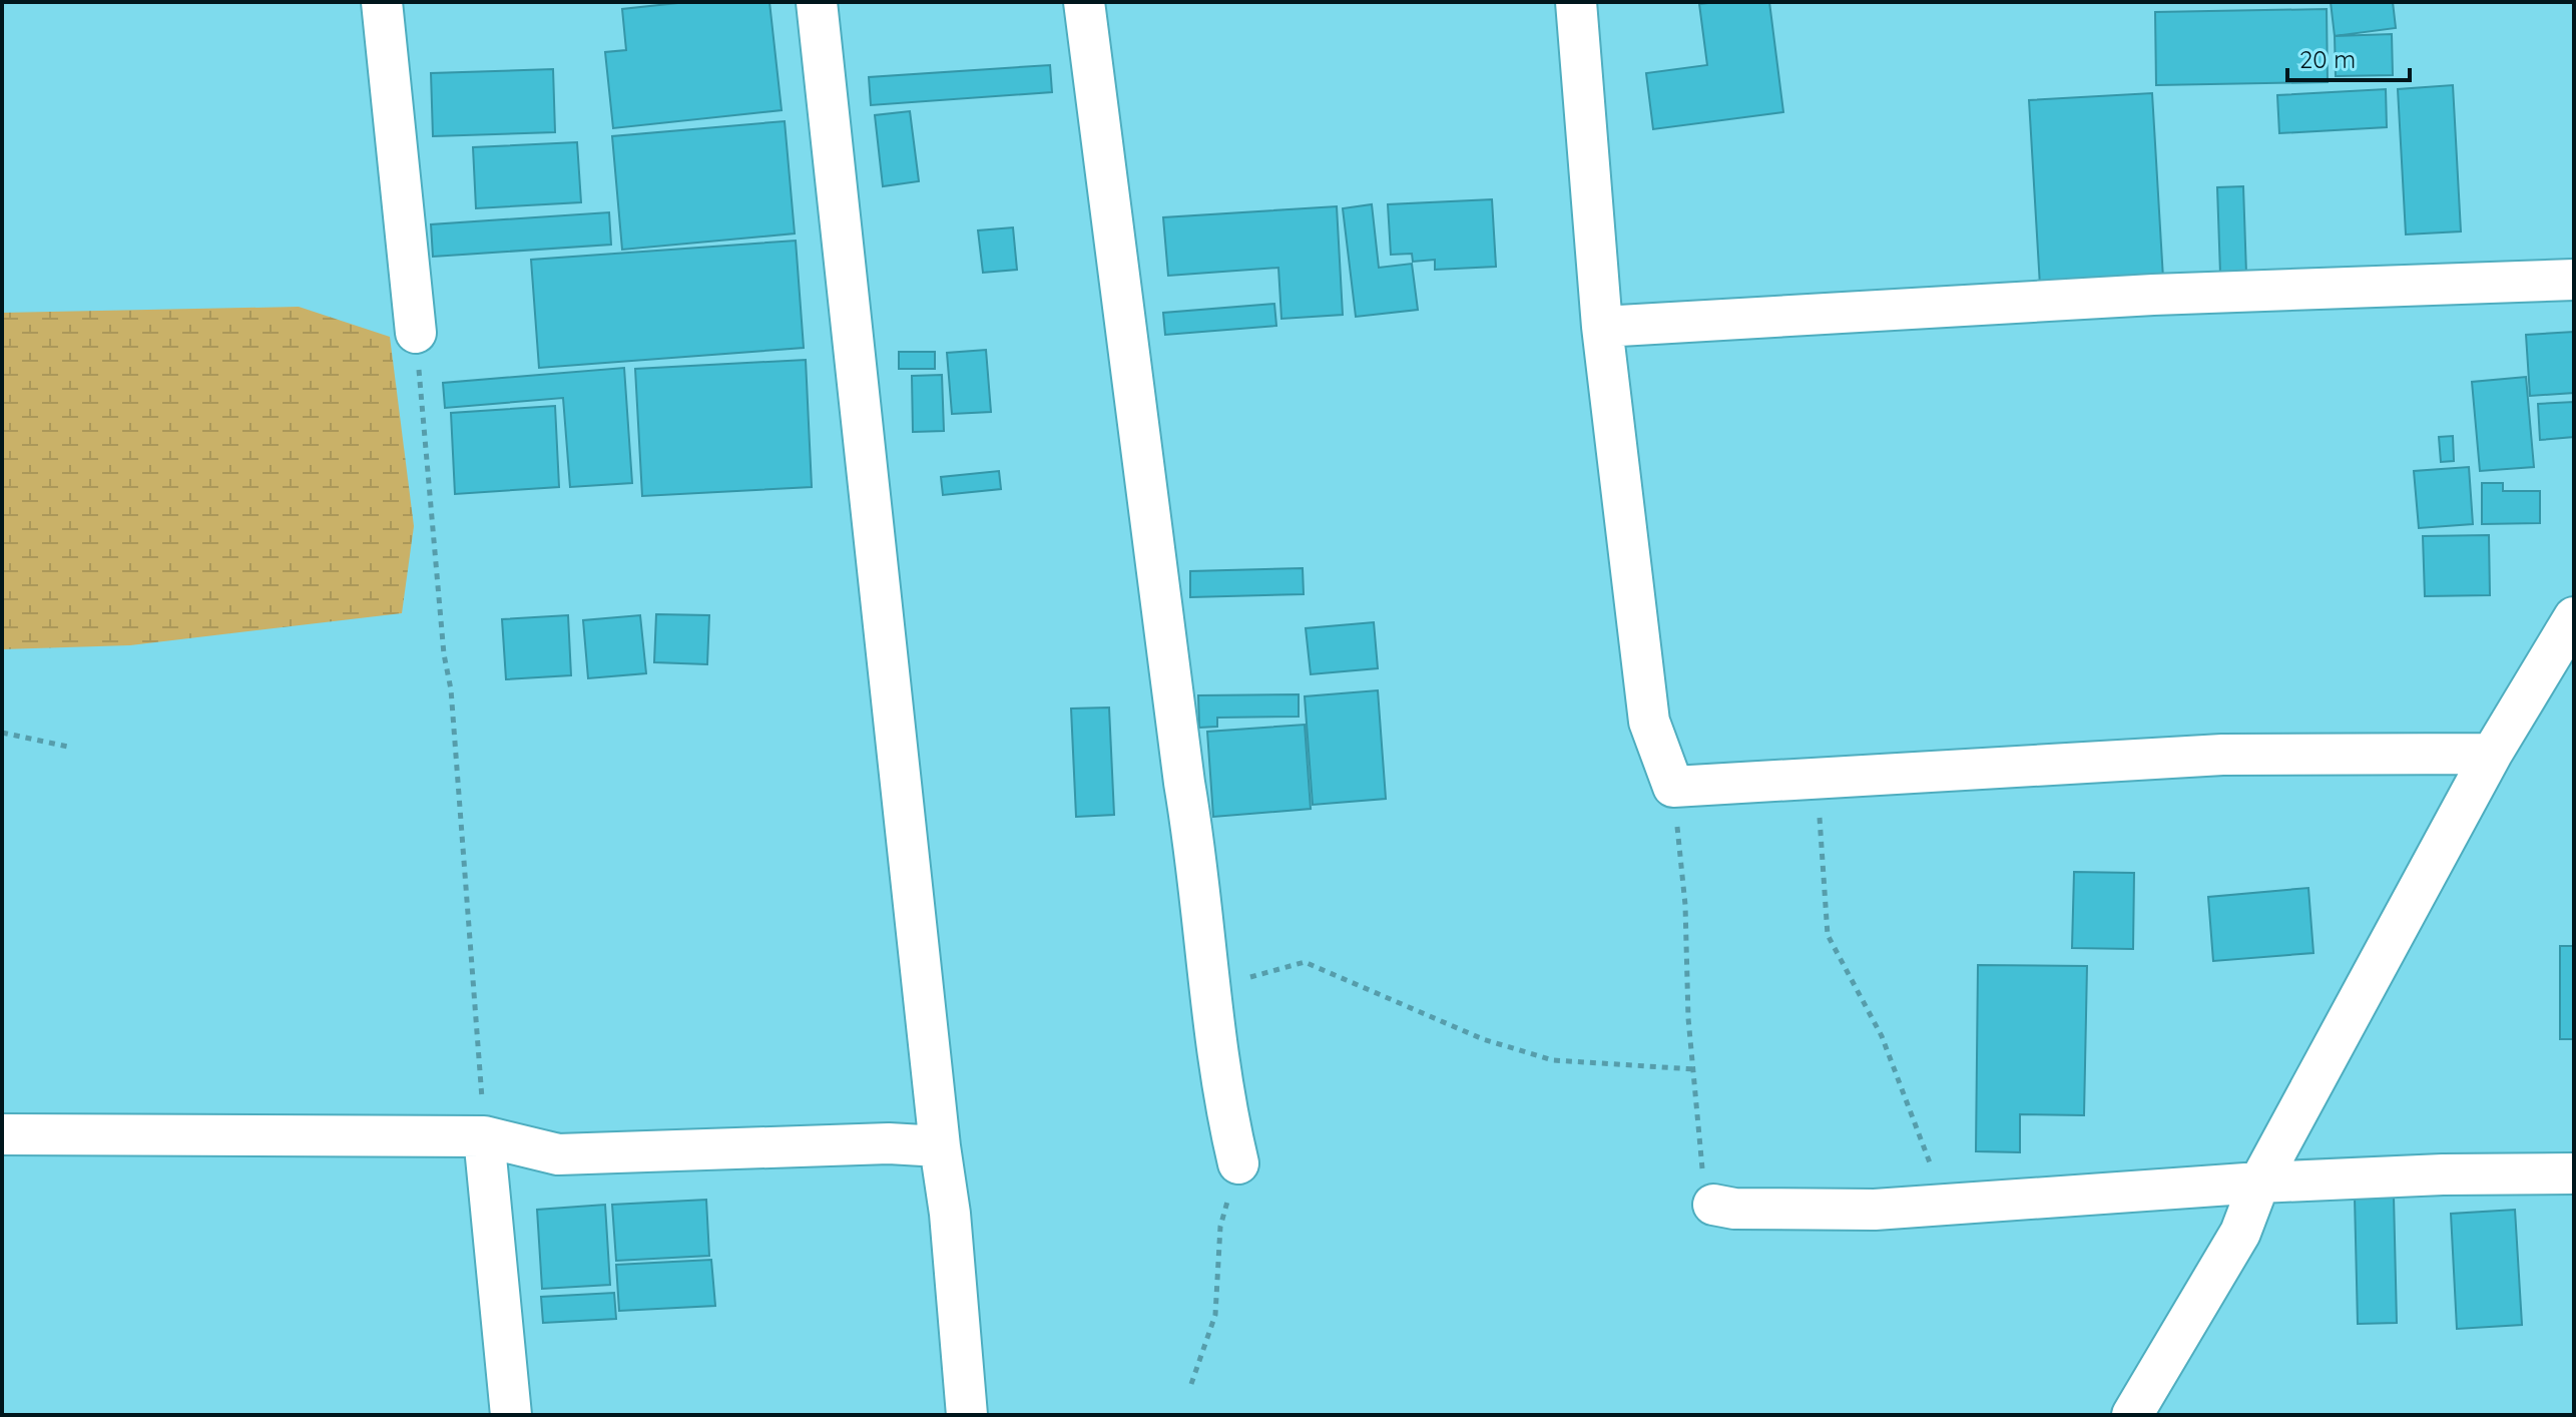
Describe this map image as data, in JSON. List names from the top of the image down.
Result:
{
  "scale_bar": "20 m"
}
